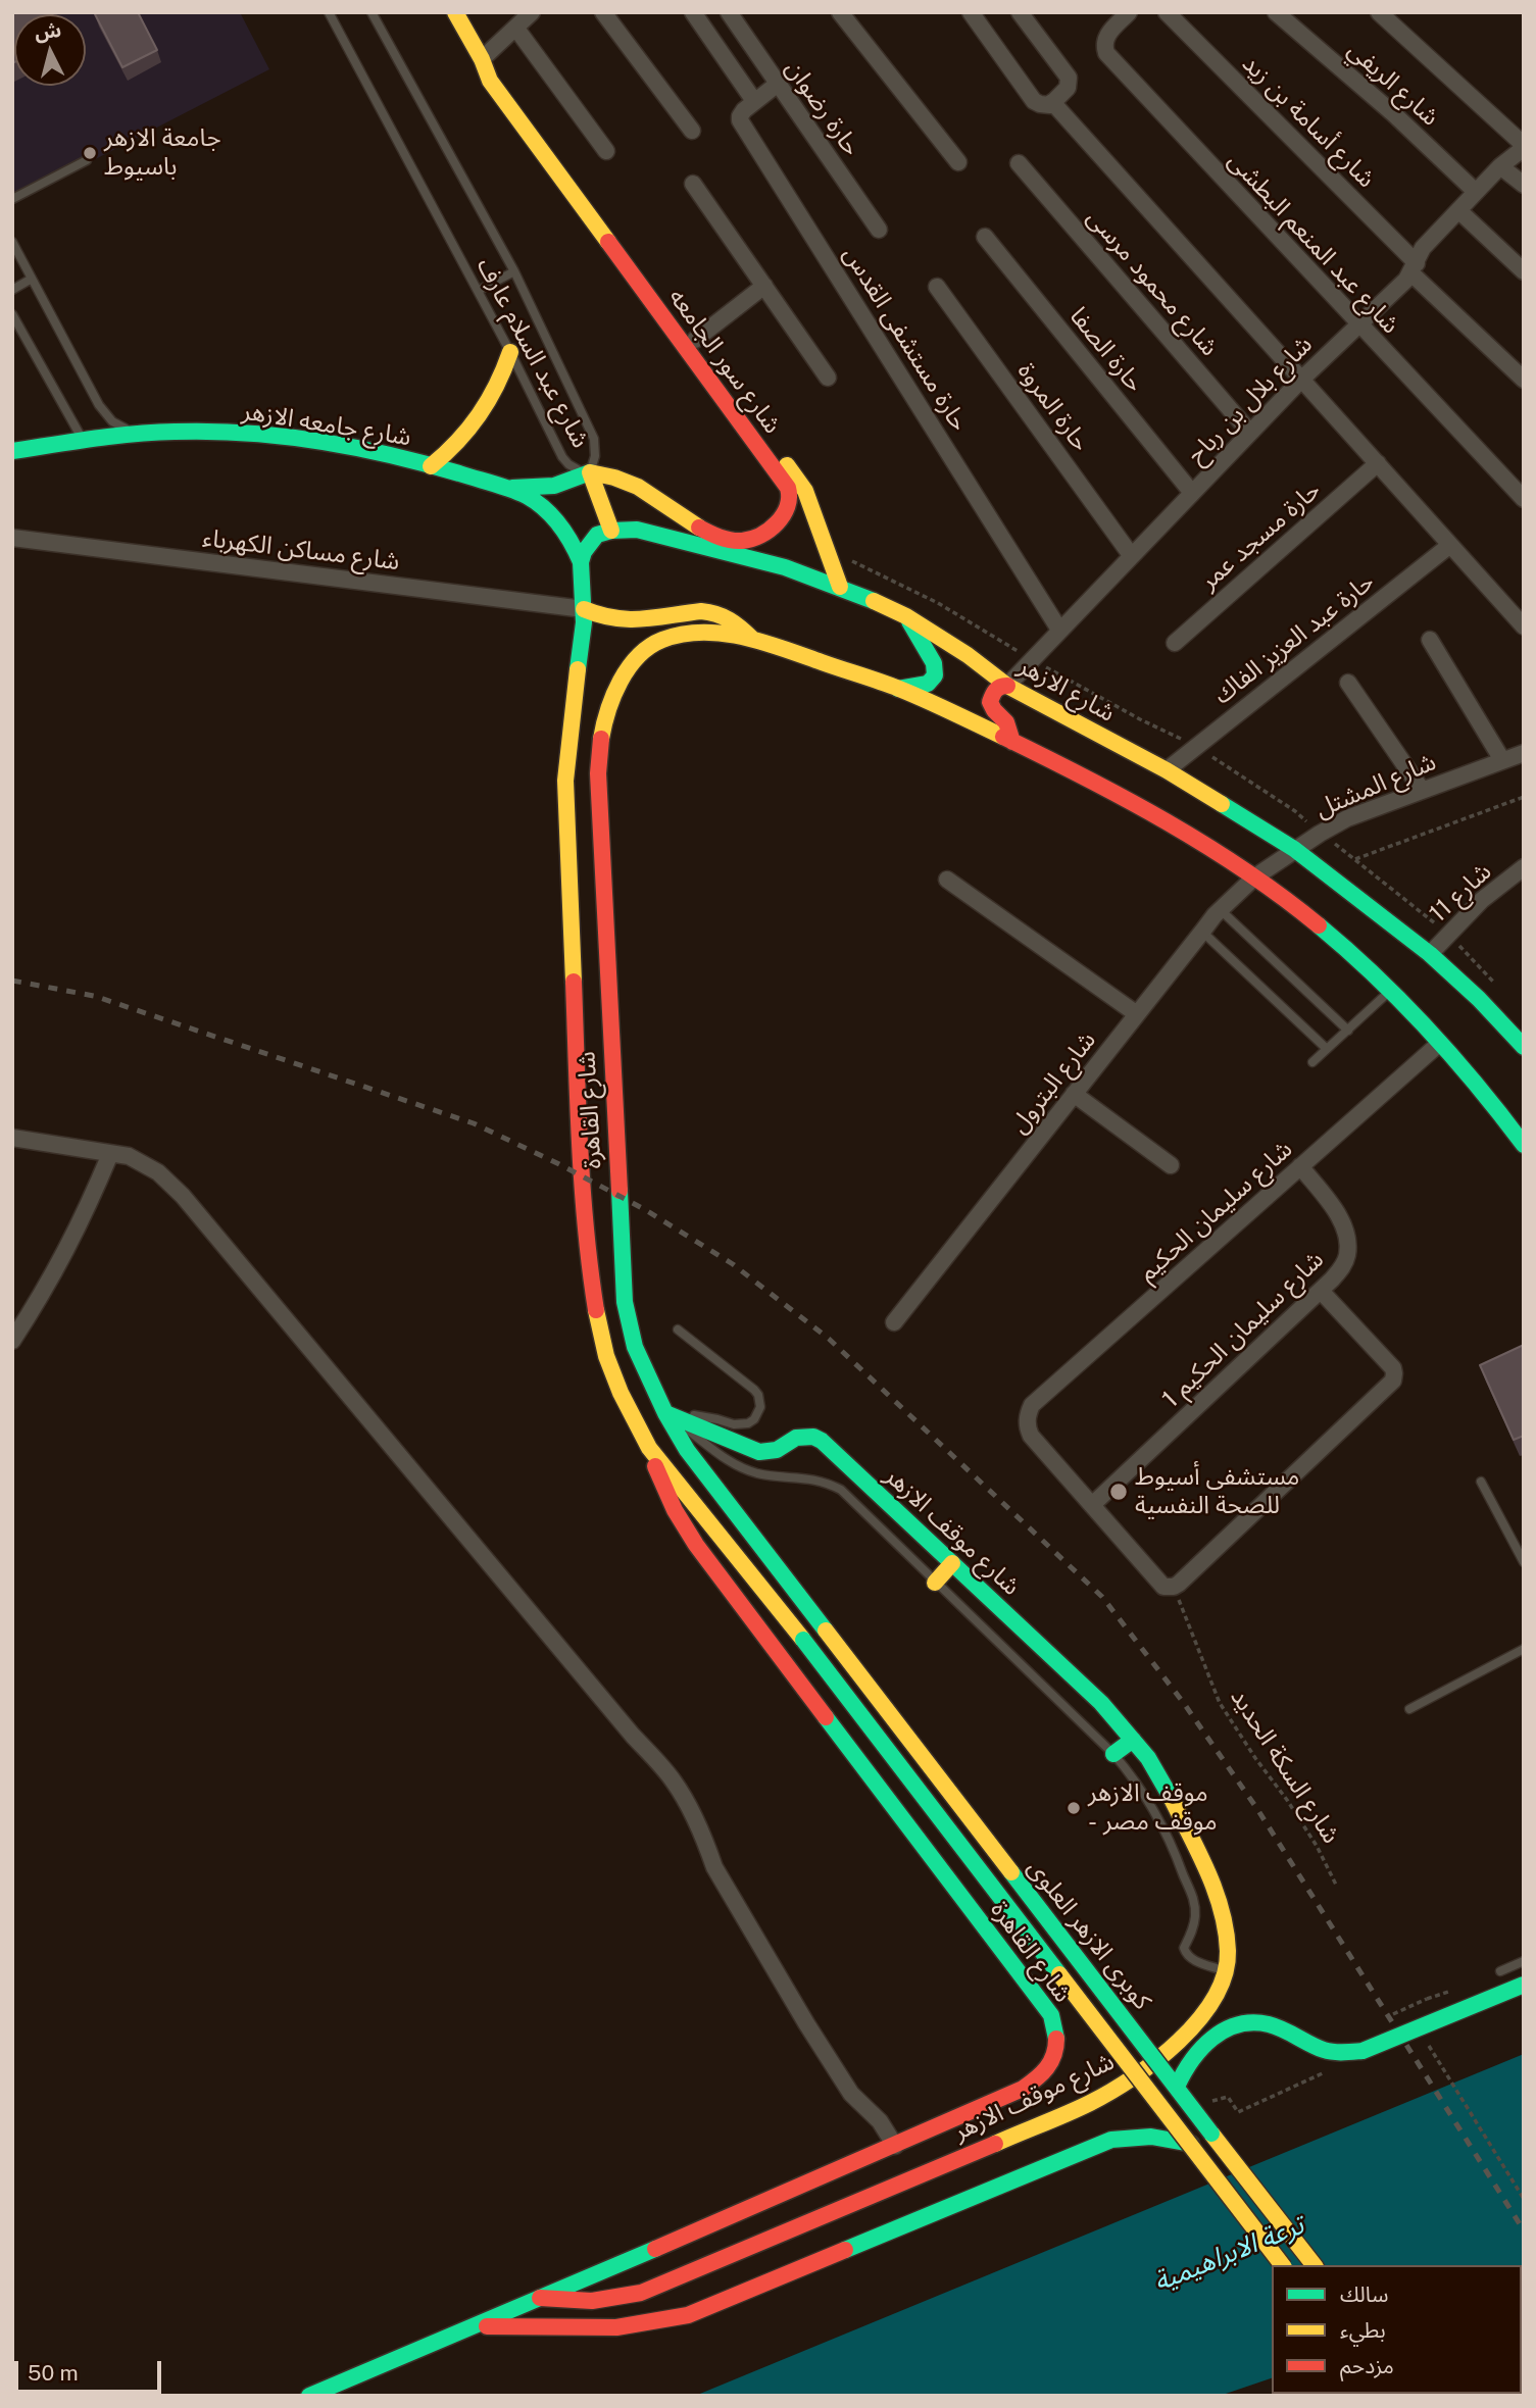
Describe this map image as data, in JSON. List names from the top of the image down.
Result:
{
  "streets": {
    "main road": [
      "شارع سور الجامعه",
      "شارع جامعه الازهر",
      "شارع الازهر",
      "شارع القاهرة",
      "شارع موقف الازهر",
      "كوبرى الازهر العلوى"
    ],
    "street": [
      "شارع الريفي",
      "حارة رضوان",
      "شارع أسامة بن زيد",
      "شارع عبد المنعم البطشى",
      "شارع محمود مرسى",
      "حارة مستشفى القدس",
      "حارة الصفا",
      "شارع بلال بن رباح",
      "حارة المروة",
      "حارة مسجد عمر",
      "شارع مساكن الكهرباء",
      "حارة عبد العزيز الفاك",
      "شارع المشتل",
      "شارع 11",
      "شارع البترول",
      "شارع سليمان الحكيم",
      "شارع سليمان الحكيم 1"
    ],
    "lane": ["شارع عبد السلام عارف"],
    "path": ["شارع السكة الحديد"]
  },
  "crossings": [
    ["شارع الريفي", "شارع بلال بن رباح"],
    ["شارع أسامة بن زيد", "شارع بلال بن رباح"],
    ["شارع عبد المنعم البطشى", "شارع بلال بن رباح"],
    ["شارع محمود مرسى", "شارع بلال بن رباح"],
    ["حارة مستشفى القدس", "شارع بلال بن رباح"],
    ["حارة الصفا", "شارع بلال بن رباح"],
    ["شارع عبد السلام عارف", "شارع سور الجامعه"],
    ["شارع عبد السلام عارف", "شارع جامعه الازهر"],
    ["شارع سور الجامعه", "شارع جامعه الازهر"],
    ["شارع سور الجامعه", "شارع الازهر"],
    ["شارع بلال بن رباح", "حارة المروة"],
    ["شارع بلال بن رباح", "شارع الازهر"],
    ["شارع مساكن الكهرباء", "شارع القاهرة"],
    ["حارة عبد العزيز الفاك", "شارع الازهر"],
    ["شارع الازهر", "شارع المشتل"],
    ["شارع الازهر", "شارع 11"],
    ["شارع المشتل", "شارع البترول"],
    ["شارع القاهرة", "شارع موقف الازهر"],
    ["شارع القاهرة", "كوبرى الازهر العلوى"],
    ["شارع سليمان الحكيم", "شارع سليمان الحكيم 1"]
  ],
  "water": ["ترعة الابراهيمية"],
  "places": ["جامعة الازهر باسيوط", "مستشفى أسيوط للصحة النفسية", "موقف الازهر - موقف مصر"],
  "legend": ["سالك", "بطيء", "مزدحم"],
  "scale_bar": "50 m",
  "north": "top"
}
